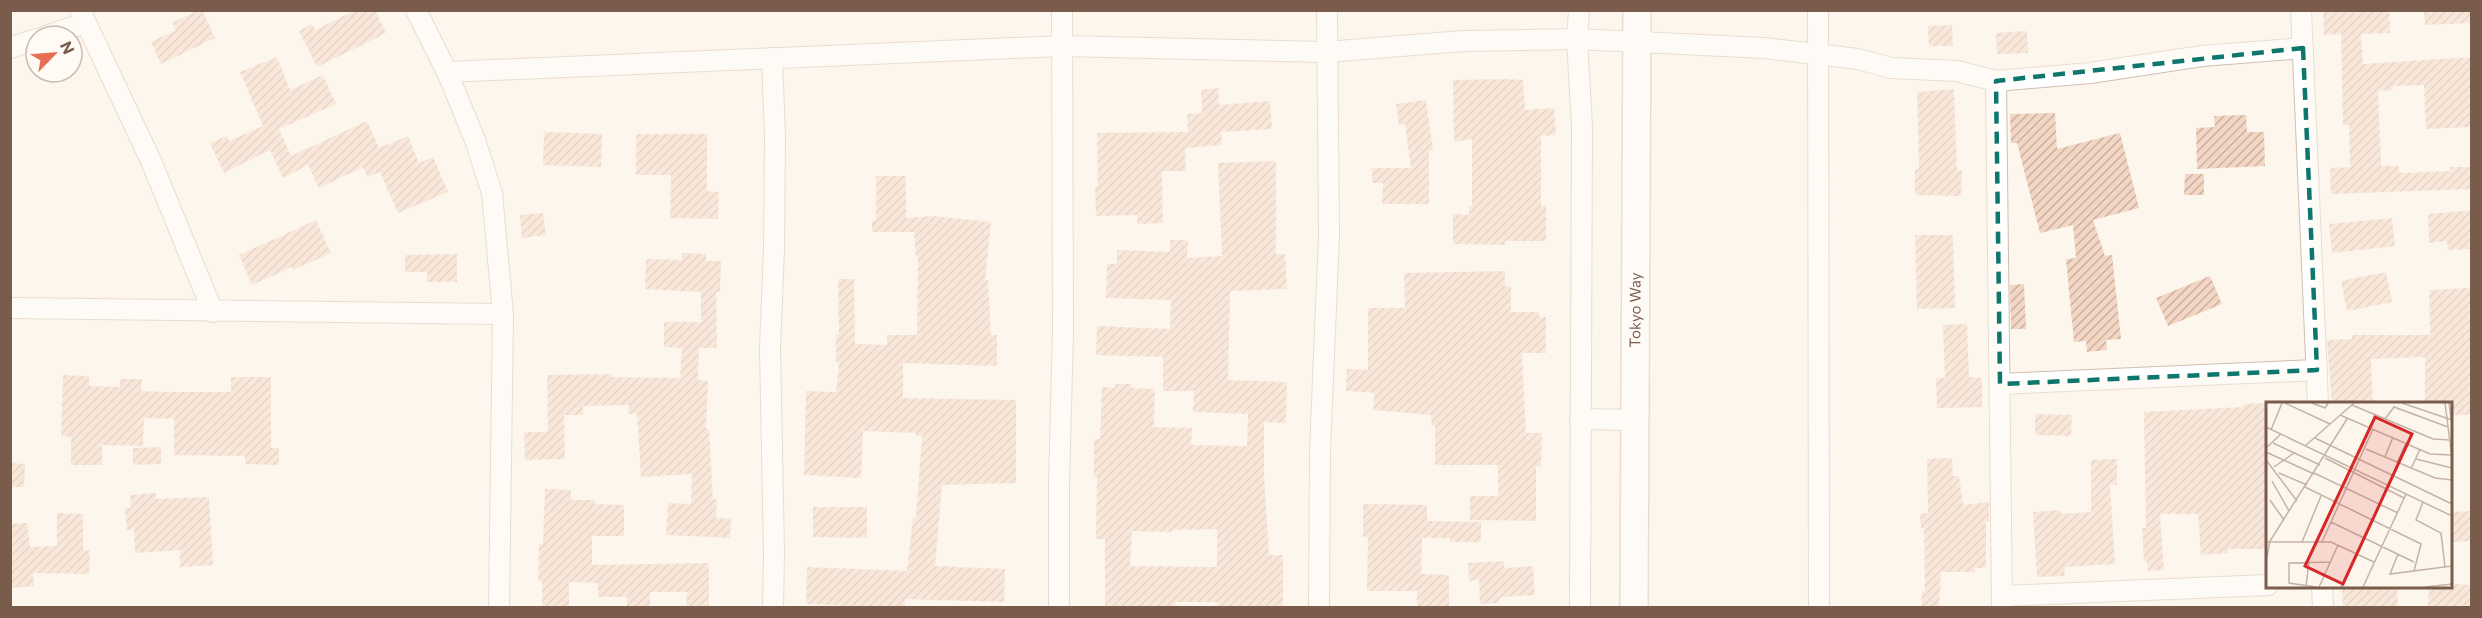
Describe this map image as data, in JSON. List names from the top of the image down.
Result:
{
  "streets": {
    "main road": ["Tokyo Way"]
  },
  "north": "top right"
}
